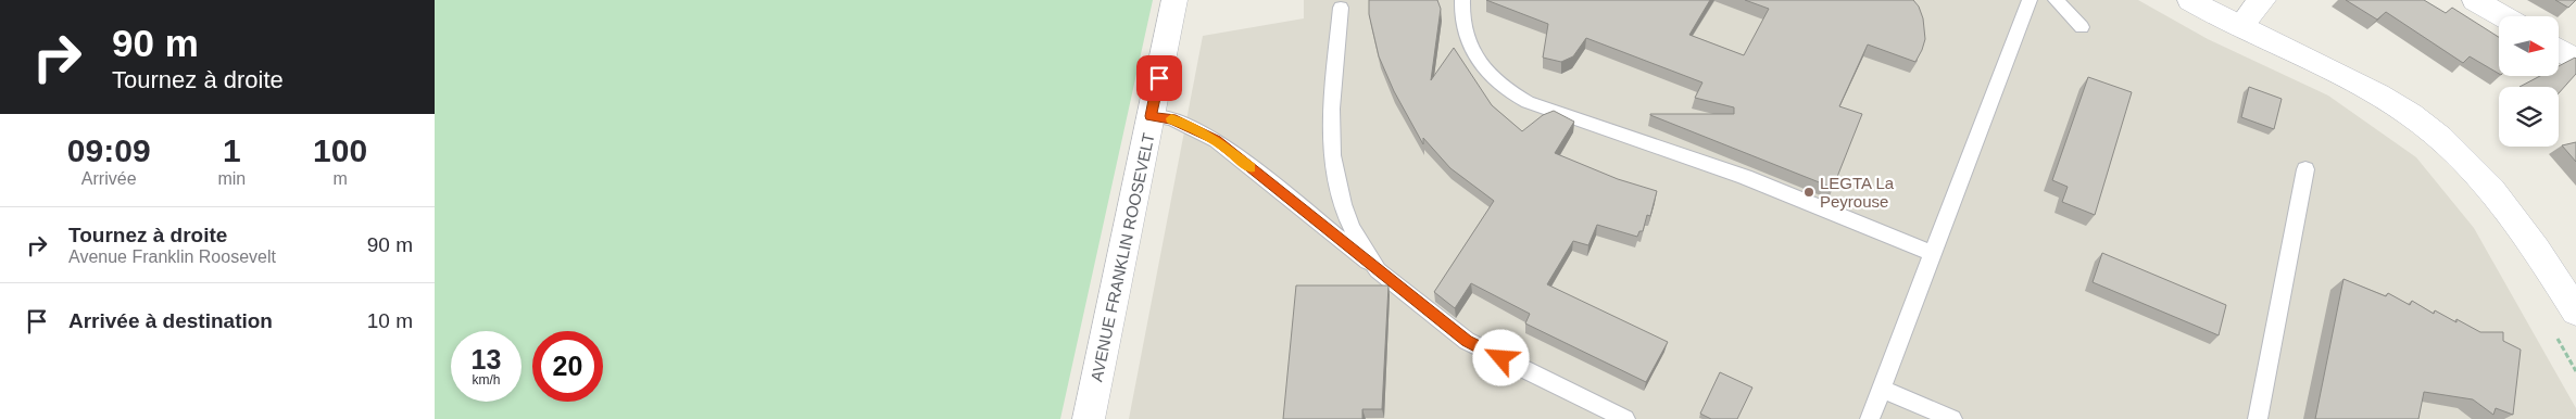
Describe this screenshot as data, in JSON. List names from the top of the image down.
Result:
{
  "streets": {
    "street": ["AVENUE FRANKLIN ROOSEVELT"]
  },
  "places": ["LEGTA La Peyrouse"],
  "north": "right",
  "page": {
    "turn": ["90 m", "Tournez à droite"],
    "eta": [
      "09:09",
      "Arrivée",
      "1",
      "min",
      "100",
      "m"
    ],
    "list": [
      {
        "name": "Tournez à droite",
        "note": "Avenue Franklin Roosevelt",
        "value": "90 m"
      },
      {
        "name": "Arrivée à destination",
        "value": "10 m"
      }
    ],
    "speed": "13 km/h",
    "limit": "20"
  }
}
